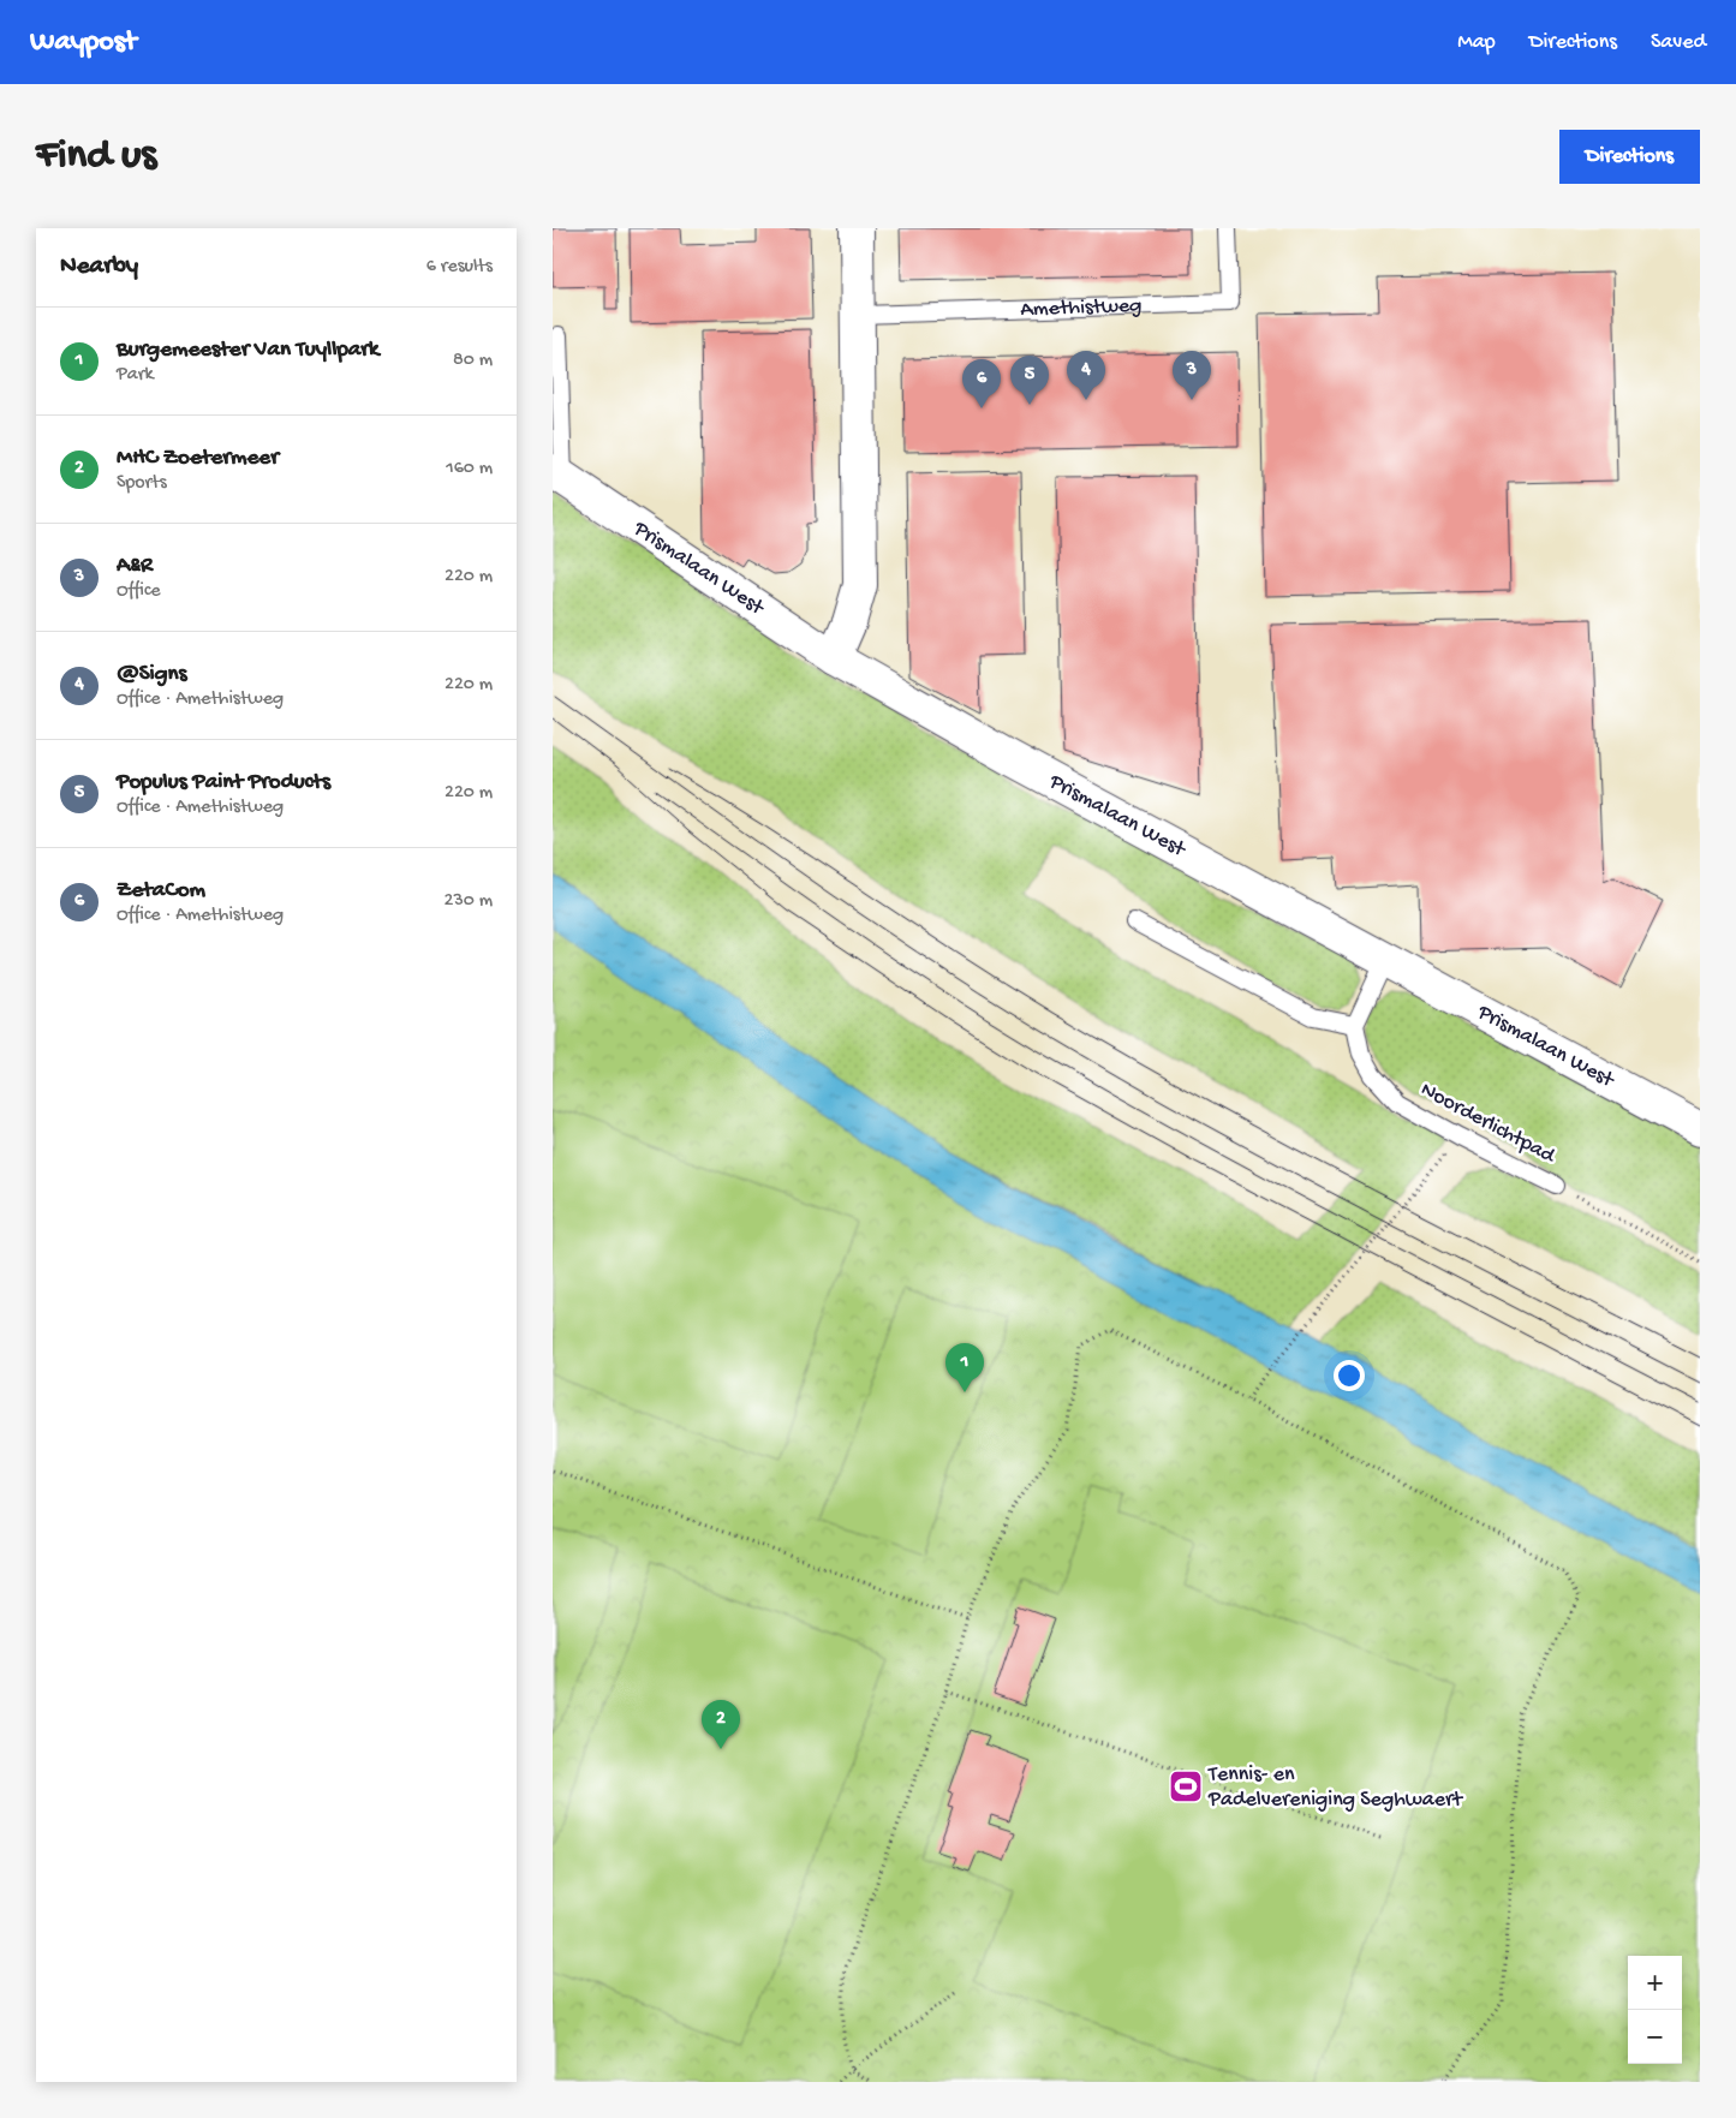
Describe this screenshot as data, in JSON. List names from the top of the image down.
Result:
{
  "streets": {
    "street": ["Prismalaan West"],
    "lane": ["Amethistweg", "Noorderlichtpad"]
  },
  "places": {
    "sports": ["Tennis- en Padelvereniging Seghwaert"]
  },
  "page": {
    "header": "Waypost",
    "nav": ["Map", "Directions", "Saved"],
    "buttons": "Directions",
    "title": "Find us",
    "heading": ["Nearby", "6 results"],
    "list": [
      {
        "mark": "1",
        "name": "Burgemeester Van Tuyllpark",
        "note": "Park",
        "value": "80 m"
      },
      {
        "mark": "2",
        "name": "MHC Zoetermeer",
        "note": "Sports",
        "value": "160 m"
      },
      {
        "mark": "3",
        "name": "A&R",
        "note": "Office",
        "value": "220 m"
      },
      {
        "mark": "4",
        "name": "@Signs",
        "note": "Office · Amethistweg",
        "value": "220 m"
      },
      {
        "mark": "5",
        "name": "Populus Paint Products",
        "note": "Office · Amethistweg",
        "value": "220 m"
      },
      {
        "mark": "6",
        "name": "ZetaCom",
        "note": "Office · Amethistweg",
        "value": "230 m"
      }
    ],
    "pins": [
      "3",
      "4",
      "5",
      "6",
      "1",
      "2"
    ],
    "map_buttons": ["+", "−"]
  }
}
